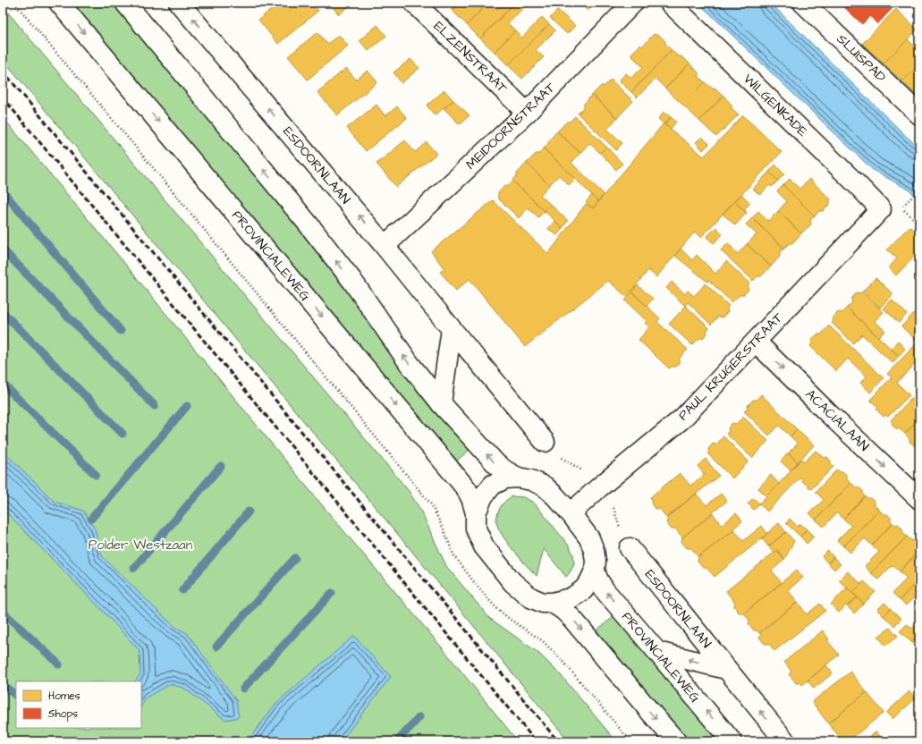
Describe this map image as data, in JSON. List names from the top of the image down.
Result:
{
  "streets": {
    "street": [
      "ELZENSTRAAT",
      "SLUISPAD",
      "WILGENKADE",
      "MEIDOORNSTRAAT",
      "ESDOORNLAAN",
      "PROVINCIALEWEG",
      "PAUL KRUGERSTRAAT",
      "ACACIALAAN"
    ]
  },
  "crossings": [
    ["ELZENSTRAAT", "MEIDOORNSTRAAT"],
    ["WILGENKADE", "PAUL KRUGERSTRAAT"],
    ["MEIDOORNSTRAAT", "ESDOORNLAAN"],
    ["ESDOORNLAAN", "PROVINCIALEWEG"],
    ["PROVINCIALEWEG", "PAUL KRUGERSTRAAT"],
    ["PAUL KRUGERSTRAAT", "ACACIALAAN"]
  ],
  "one_way": ["ACACIALAAN"],
  "parks": ["Polder Westzaan"],
  "legend": ["Homes", "Shops"]
}
